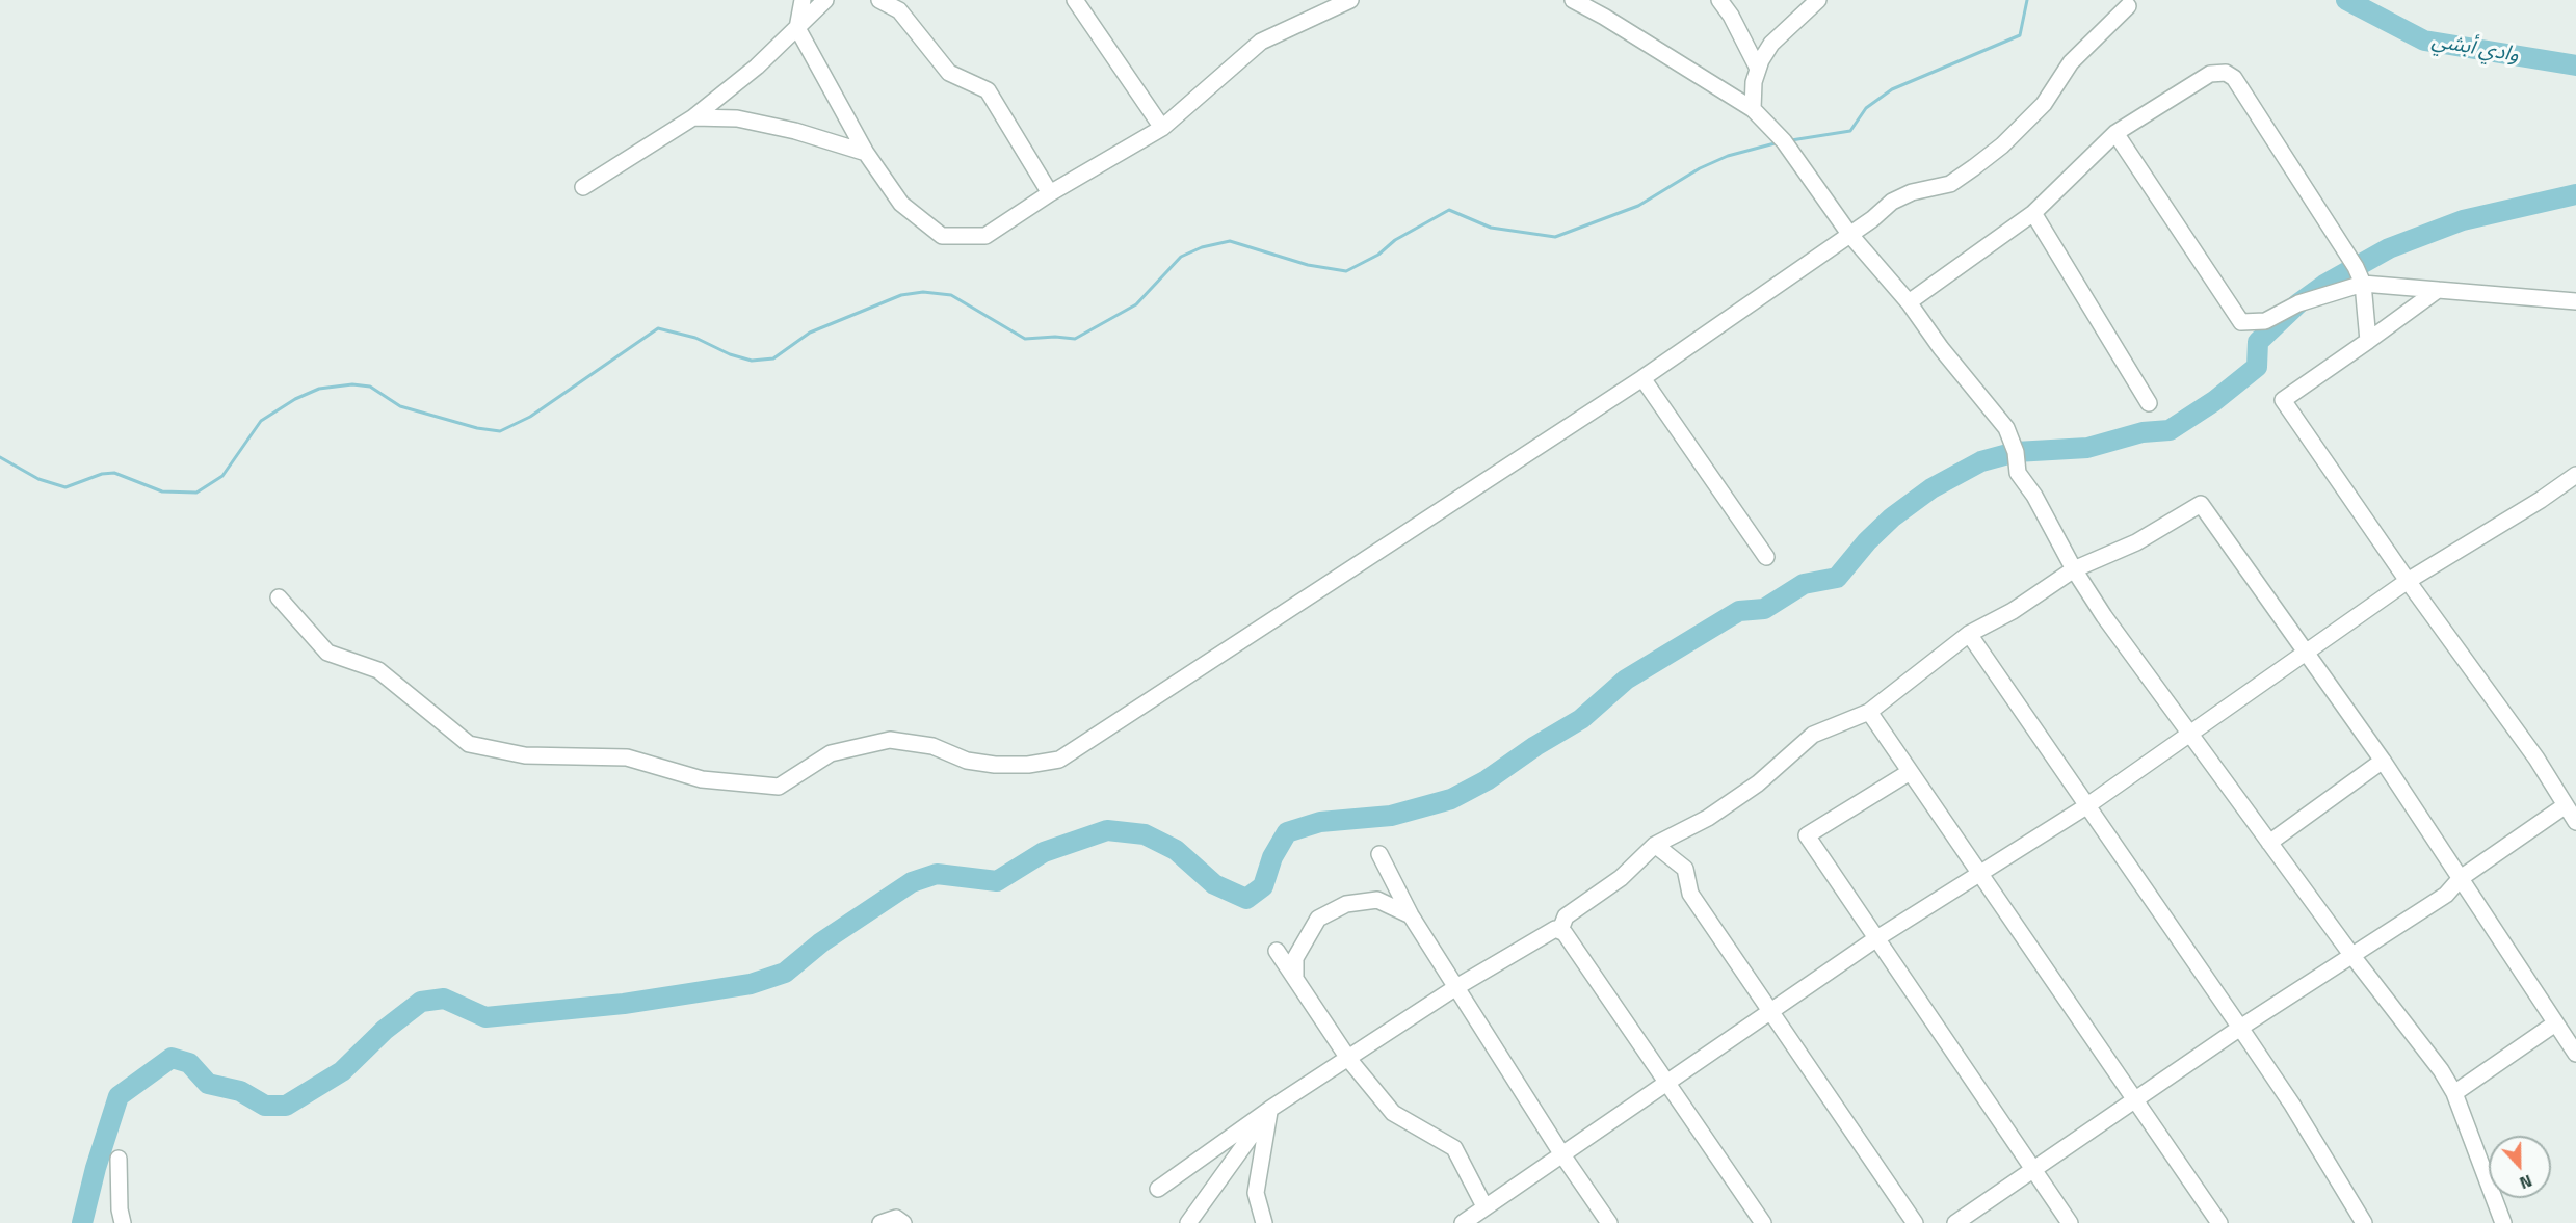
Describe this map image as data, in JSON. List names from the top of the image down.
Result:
{
  "water": ["وادي أبشي"],
  "north": "bottom"
}
